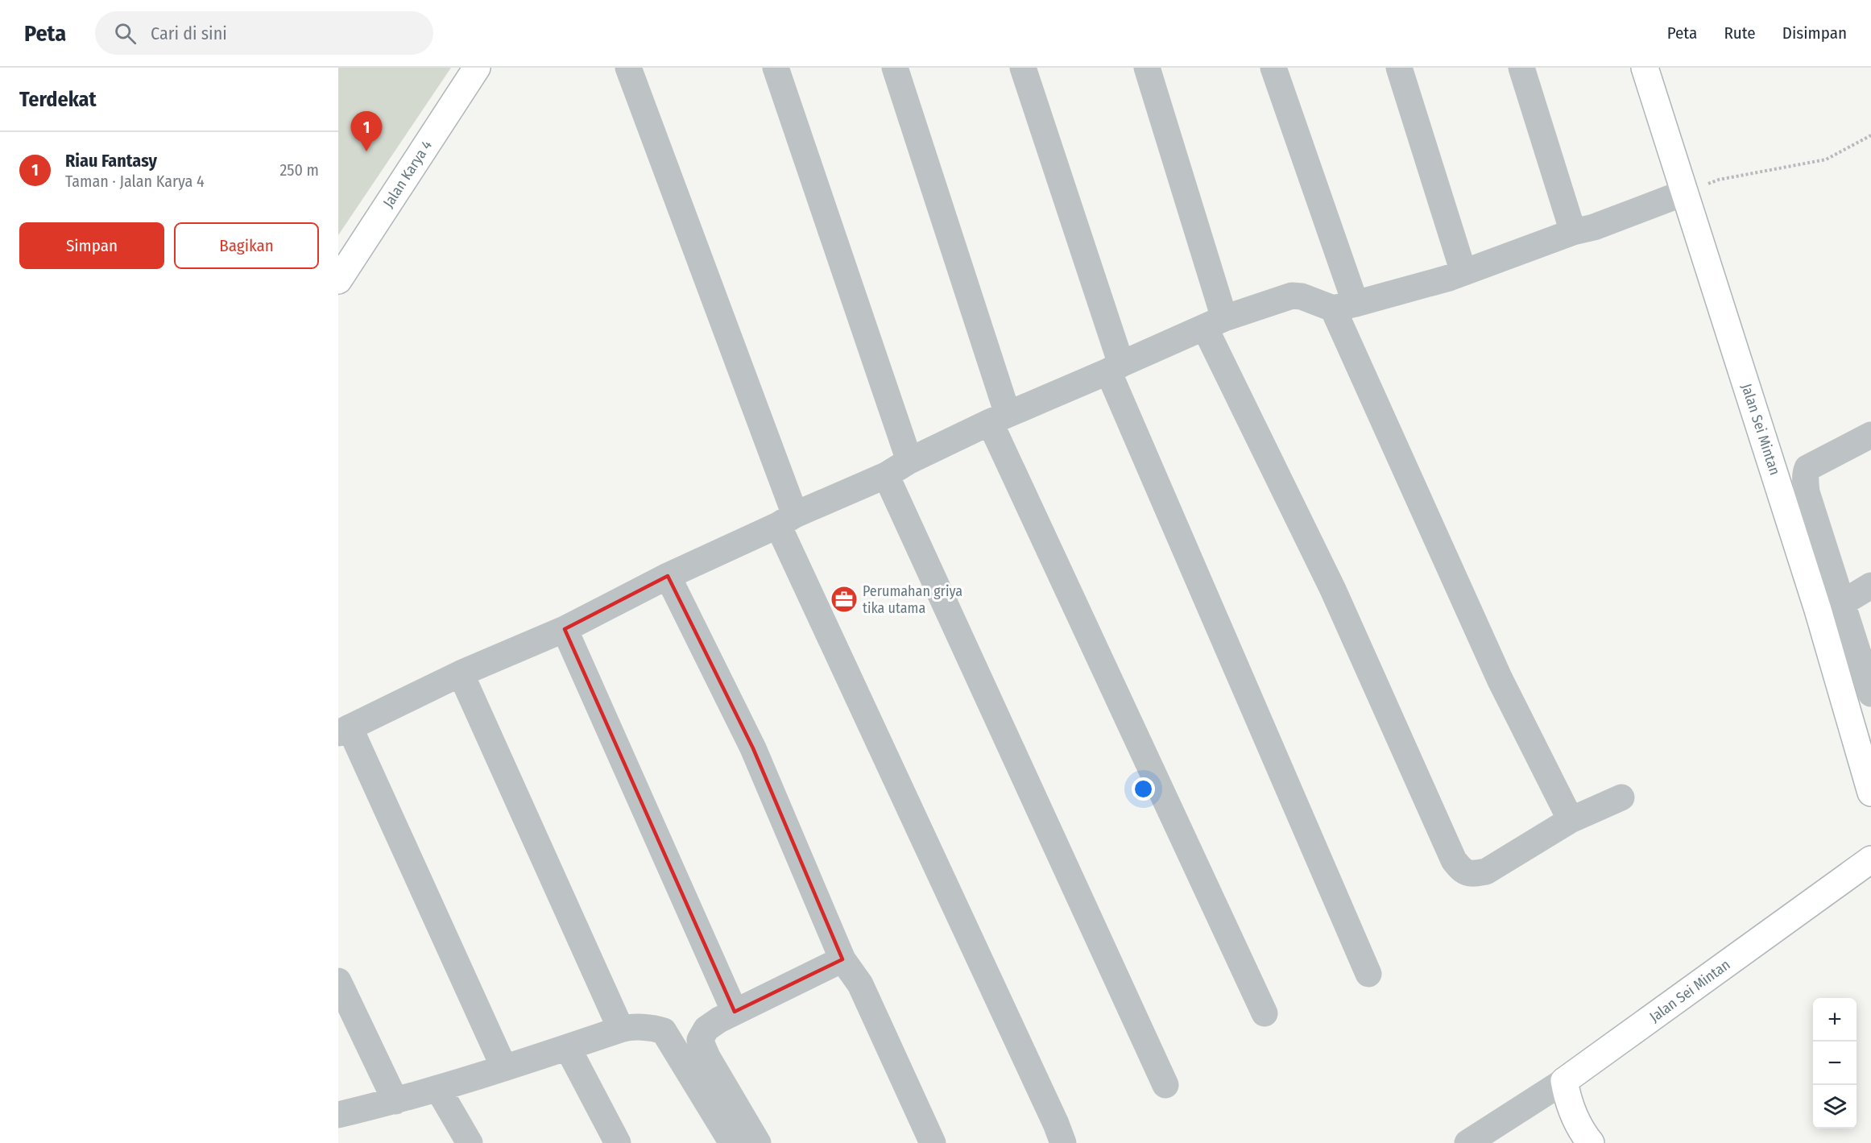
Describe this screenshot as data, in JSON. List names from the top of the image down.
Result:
{
  "streets": {
    "street": ["Jalan Karya 4", "Jalan Sei Mintan"]
  },
  "places": {
    "office": ["Perumahan griya tika utama"]
  },
  "page": {
    "header": "Peta",
    "search": "Cari di sini",
    "nav": ["Peta", "Rute", "Disimpan"],
    "heading": "Terdekat",
    "pins": "1",
    "list": [
      {
        "mark": "1",
        "name": "Riau Fantasy",
        "note": "Taman · Jalan Karya 4",
        "value": "250 m"
      }
    ],
    "buttons": ["Simpan", "Bagikan"],
    "map_buttons": ["+", "−"]
  }
}
